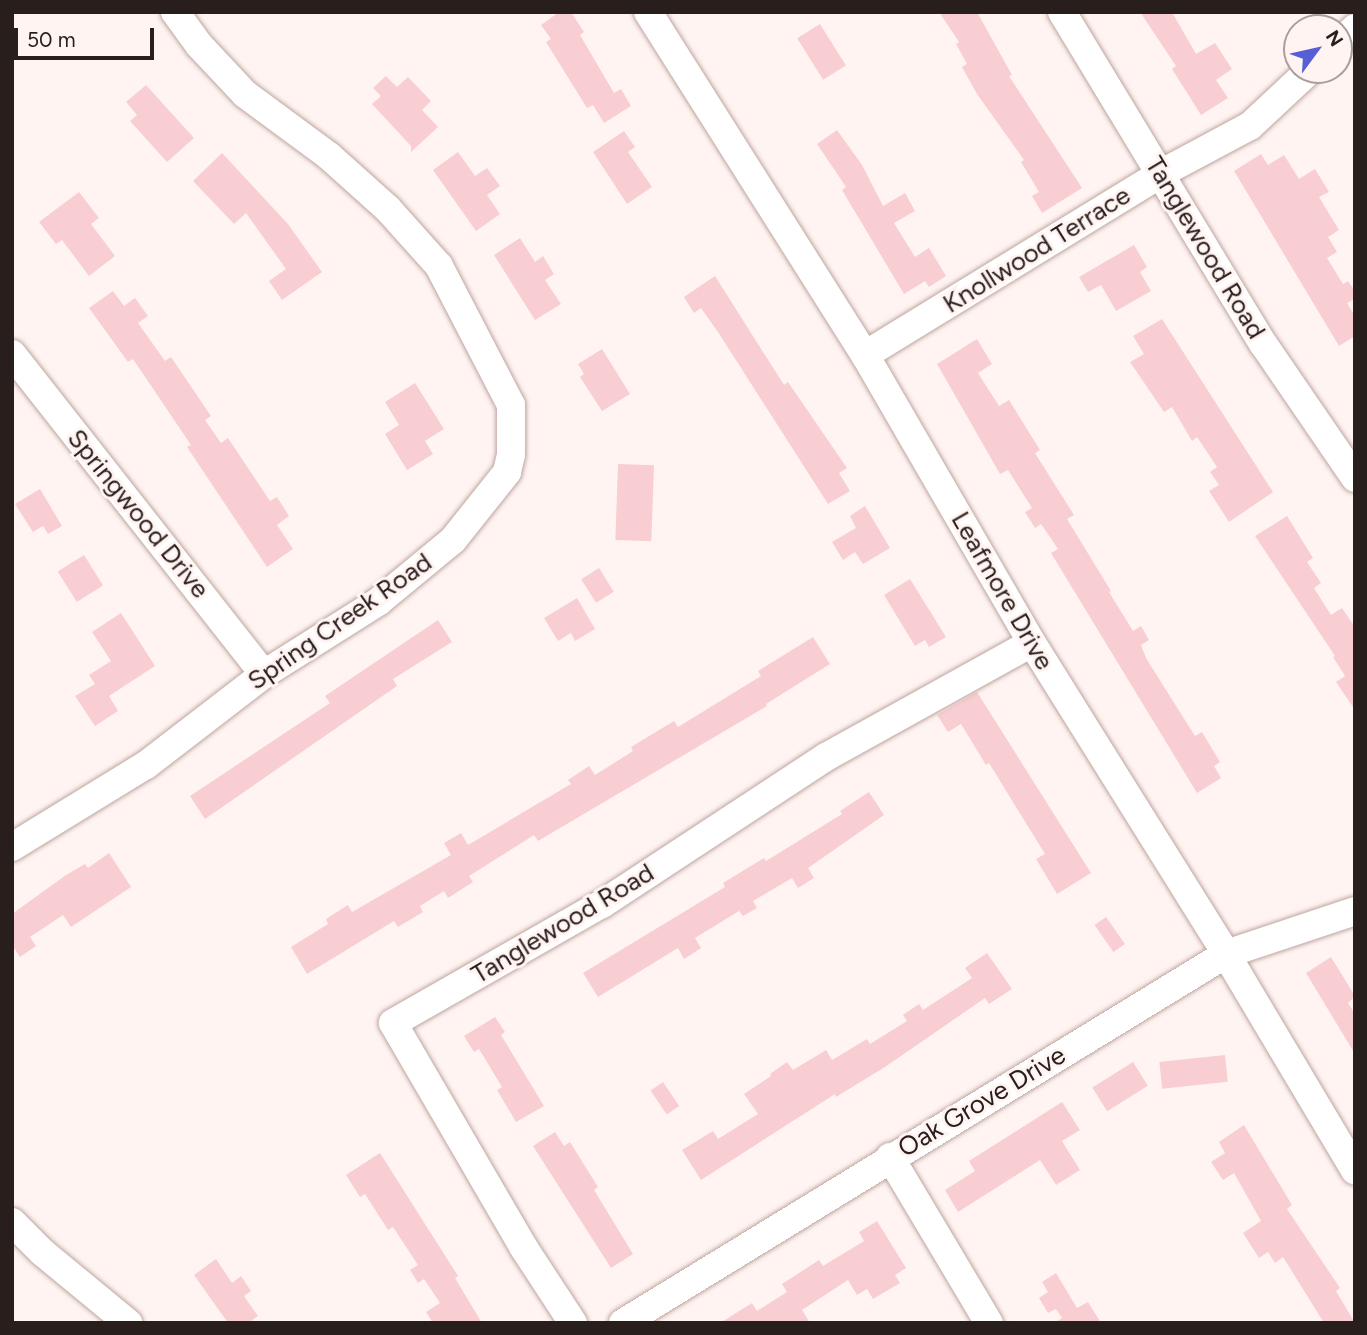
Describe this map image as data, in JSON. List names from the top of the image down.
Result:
{
  "streets": {
    "street": [
      "Tanglewood Road",
      "Knollwood Terrace",
      "Springwood Drive",
      "Leafmore Drive",
      "Spring Creek Road",
      "Oak Grove Drive"
    ]
  },
  "crossings": [
    ["Tanglewood Road", "Knollwood Terrace"],
    ["Tanglewood Road", "Leafmore Drive"],
    ["Knollwood Terrace", "Leafmore Drive"],
    ["Springwood Drive", "Spring Creek Road"],
    ["Leafmore Drive", "Oak Grove Drive"]
  ],
  "scale_bar": "50 m",
  "north": "top right"
}
